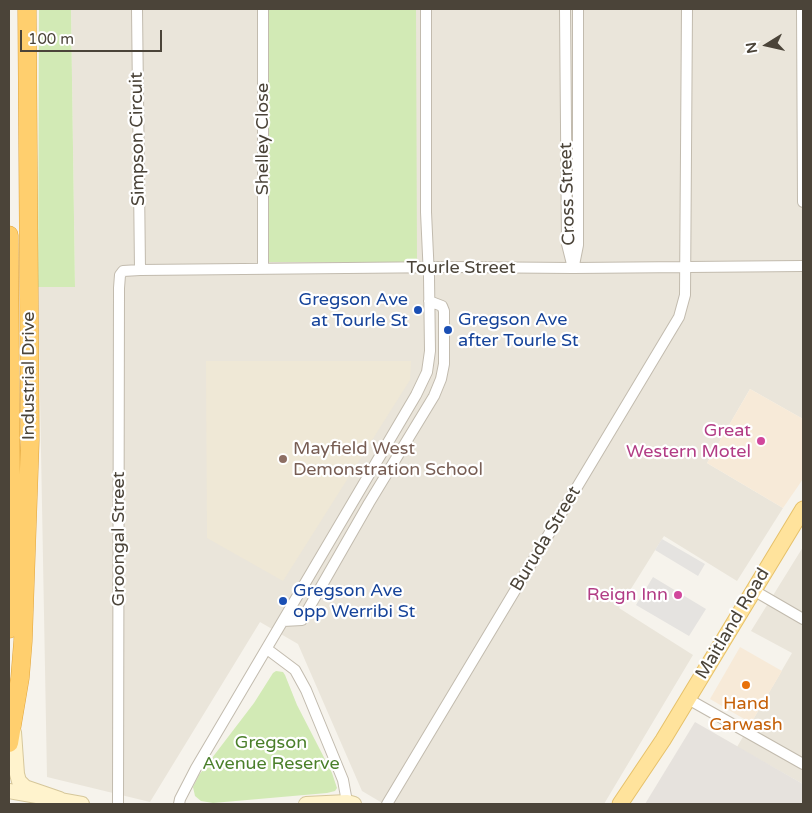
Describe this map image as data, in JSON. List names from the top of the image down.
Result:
{
  "streets": {
    "highway": ["Industrial Drive"],
    "main road": ["Maitland Road"],
    "street": [
      "Simpson Circuit",
      "Shelley Close",
      "Cross Street",
      "Tourle Street",
      "Groongal Street",
      "Buruda Street"
    ]
  },
  "crossings": [
    ["Simpson Circuit", "Tourle Street"],
    ["Shelley Close", "Tourle Street"],
    ["Cross Street", "Tourle Street"],
    ["Tourle Street", "Groongal Street"],
    ["Tourle Street", "Buruda Street"]
  ],
  "parks": ["Gregson Avenue Reserve"],
  "places": [
    "Gregson Ave at Tourle St",
    "Gregson Ave after Tourle St",
    "Great Western Motel",
    "Mayfield West Demonstration School",
    "Reign Inn",
    "Gregson Ave opp Werribi St",
    "Hand Carwash"
  ],
  "scale_bar": "100 m",
  "north": "left"
}
